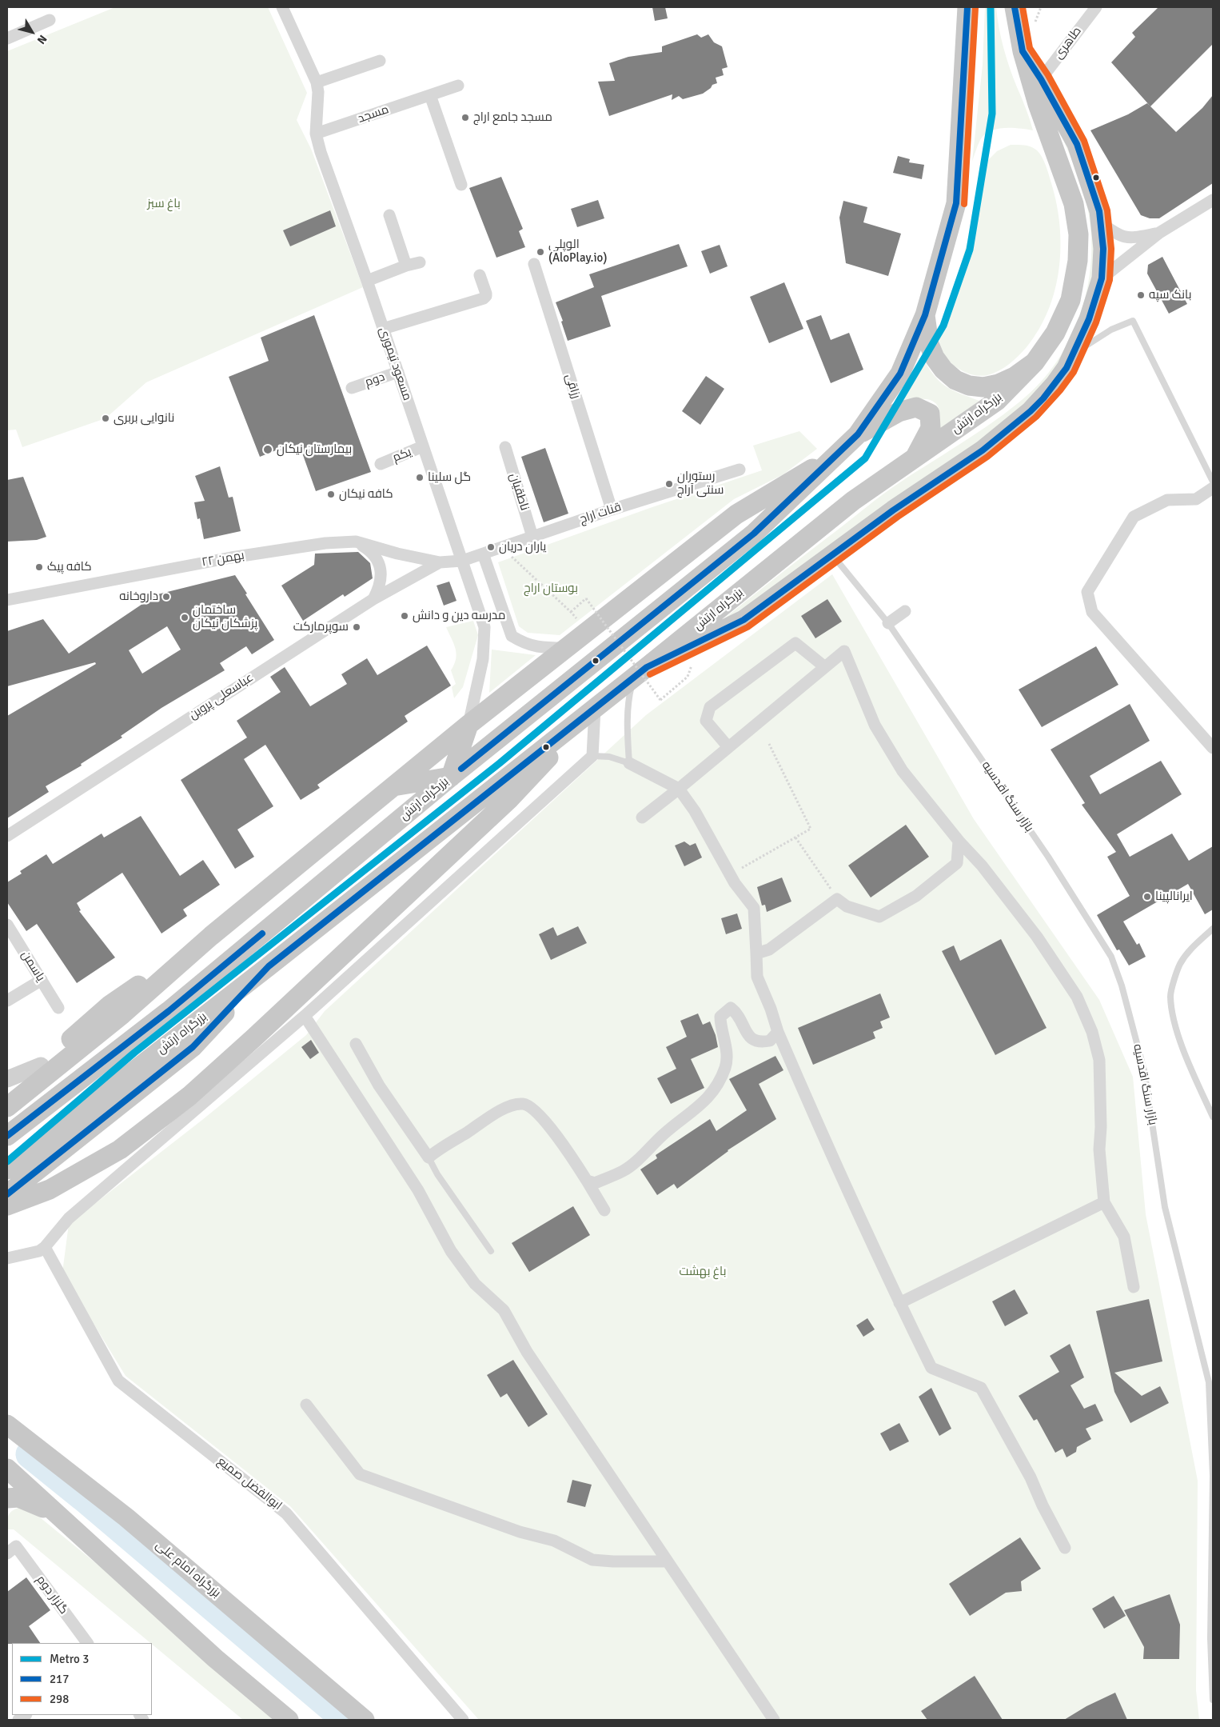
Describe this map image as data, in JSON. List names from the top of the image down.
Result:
{
  "streets": {
    "highway": ["بزرگراه ارتش", "بزرگراه امام علی"],
    "street": [
      "طاهری",
      "مسجد",
      "مسعود تیموری",
      "دوم",
      "رزاقی",
      "یکم",
      "ناطقیان",
      "قنات اراج",
      "۲۲ بهمن",
      "عباسعلی پروین",
      "یاسمن",
      "ابوالفضل صمیع",
      "گلزار دوم"
    ],
    "lane": ["بازار سنگ اقدسیه"]
  },
  "crossings": [
    ["مسجد", "مسعود تیموری"],
    ["مسعود تیموری", "دوم"],
    ["مسعود تیموری", "یکم"],
    ["مسعود تیموری", "قنات اراج"],
    ["رزاقی", "قنات اراج"],
    ["ناطقیان", "قنات اراج"],
    ["قنات اراج", "۲۲ بهمن"],
    ["قنات اراج", "عباسعلی پروین"],
    ["۲۲ بهمن", "عباسعلی پروین"]
  ],
  "parks": ["باغ سبز", "بوستان اراج", "باغ بهشت"],
  "places": [
    "مسجد جامع اراج",
    "الوپلی (AloPlay.io)",
    "بانک سپه",
    "نانوایی بربری",
    "بیمارستان نیکان",
    "گل سلینا",
    "رستوران سنتی آراج",
    "کافه نیکان",
    "یاران دریان",
    "کافه پیک",
    "داروخانه",
    "مدرسه دین و دانش",
    "ساختمان پزشکان نیکان",
    "سوپرمارکت",
    "ایرانالپینا"
  ],
  "lines": ["metro line 3", "transit line 217", "transit line 298"],
  "legend": ["Metro 3", "217", "298"],
  "north": "bottom right"
}
